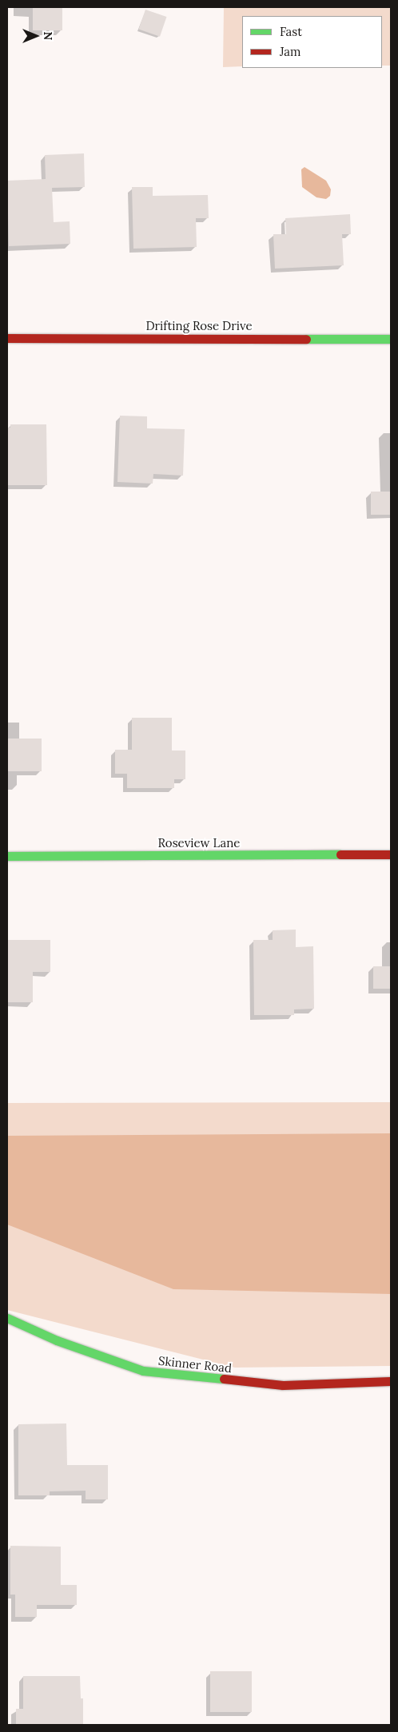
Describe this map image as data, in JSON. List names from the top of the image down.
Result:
{
  "streets": {
    "street": ["Drifting Rose Drive", "Roseview Lane", "Skinner Road"]
  },
  "legend": ["Fast", "Jam"],
  "north": "right"
}
